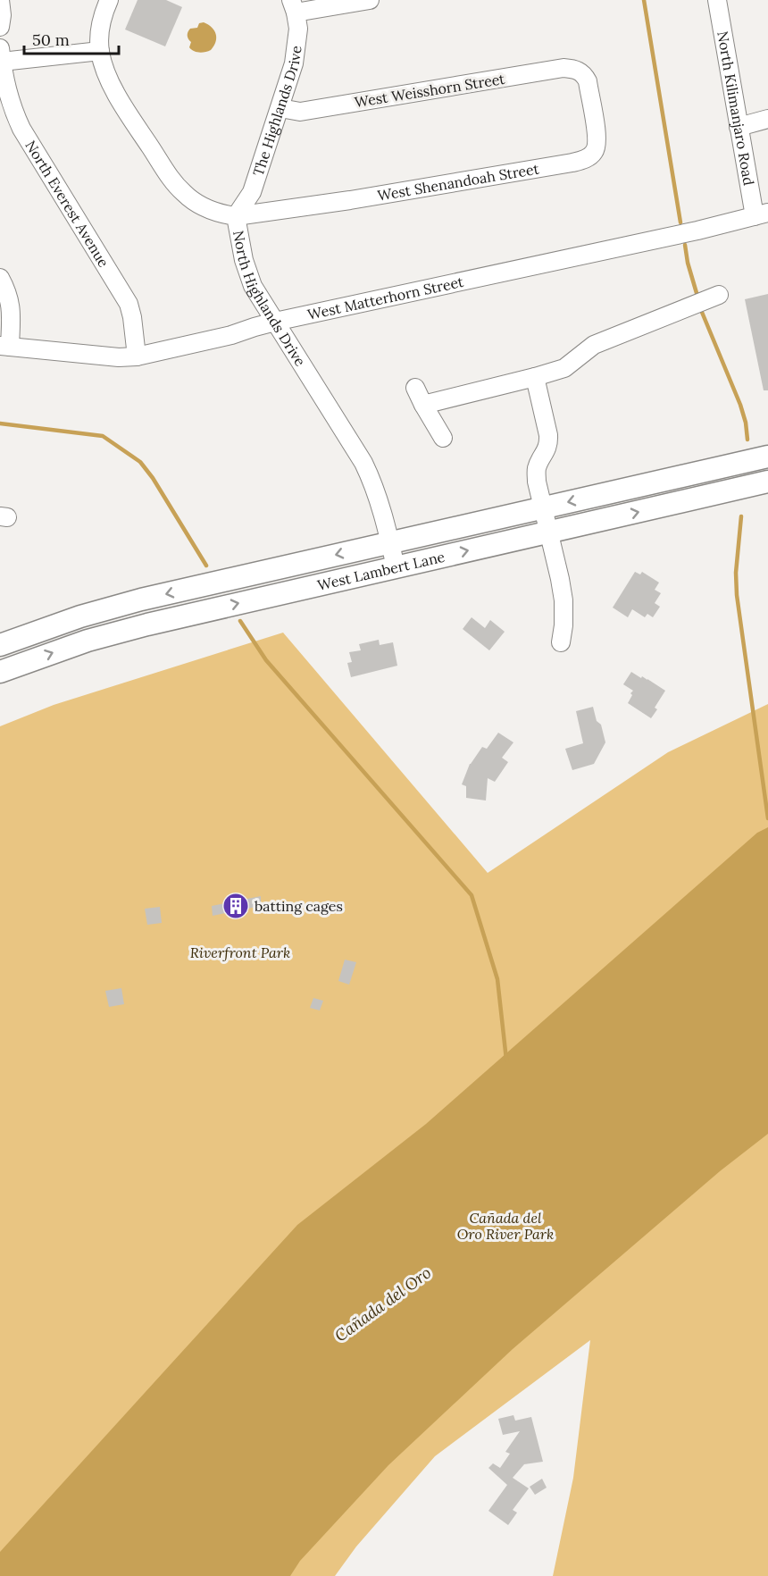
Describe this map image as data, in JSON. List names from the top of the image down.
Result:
{
  "streets": {
    "main road": ["West Lambert Lane"],
    "street": [
      "West Weisshorn Street",
      "North Kilimanjaro Road",
      "The Highlands Drive",
      "West Shenandoah Street",
      "North Everest Avenue",
      "North Highlands Drive",
      "West Matterhorn Street"
    ]
  },
  "crossings": [
    ["West Weisshorn Street", "The Highlands Drive"],
    ["West Weisshorn Street", "West Shenandoah Street"],
    ["North Kilimanjaro Road", "West Matterhorn Street"],
    ["The Highlands Drive", "West Shenandoah Street"],
    ["The Highlands Drive", "North Highlands Drive"],
    ["West Shenandoah Street", "North Highlands Drive"],
    ["North Everest Avenue", "West Matterhorn Street"],
    ["North Highlands Drive", "West Matterhorn Street"],
    ["North Highlands Drive", "West Lambert Lane"]
  ],
  "water": ["Cañada del Oro"],
  "parks": ["Riverfront Park", "Cañada del Oro River Park"],
  "places": {
    "building": ["batting cages"]
  },
  "scale_bar": "50 m"
}
